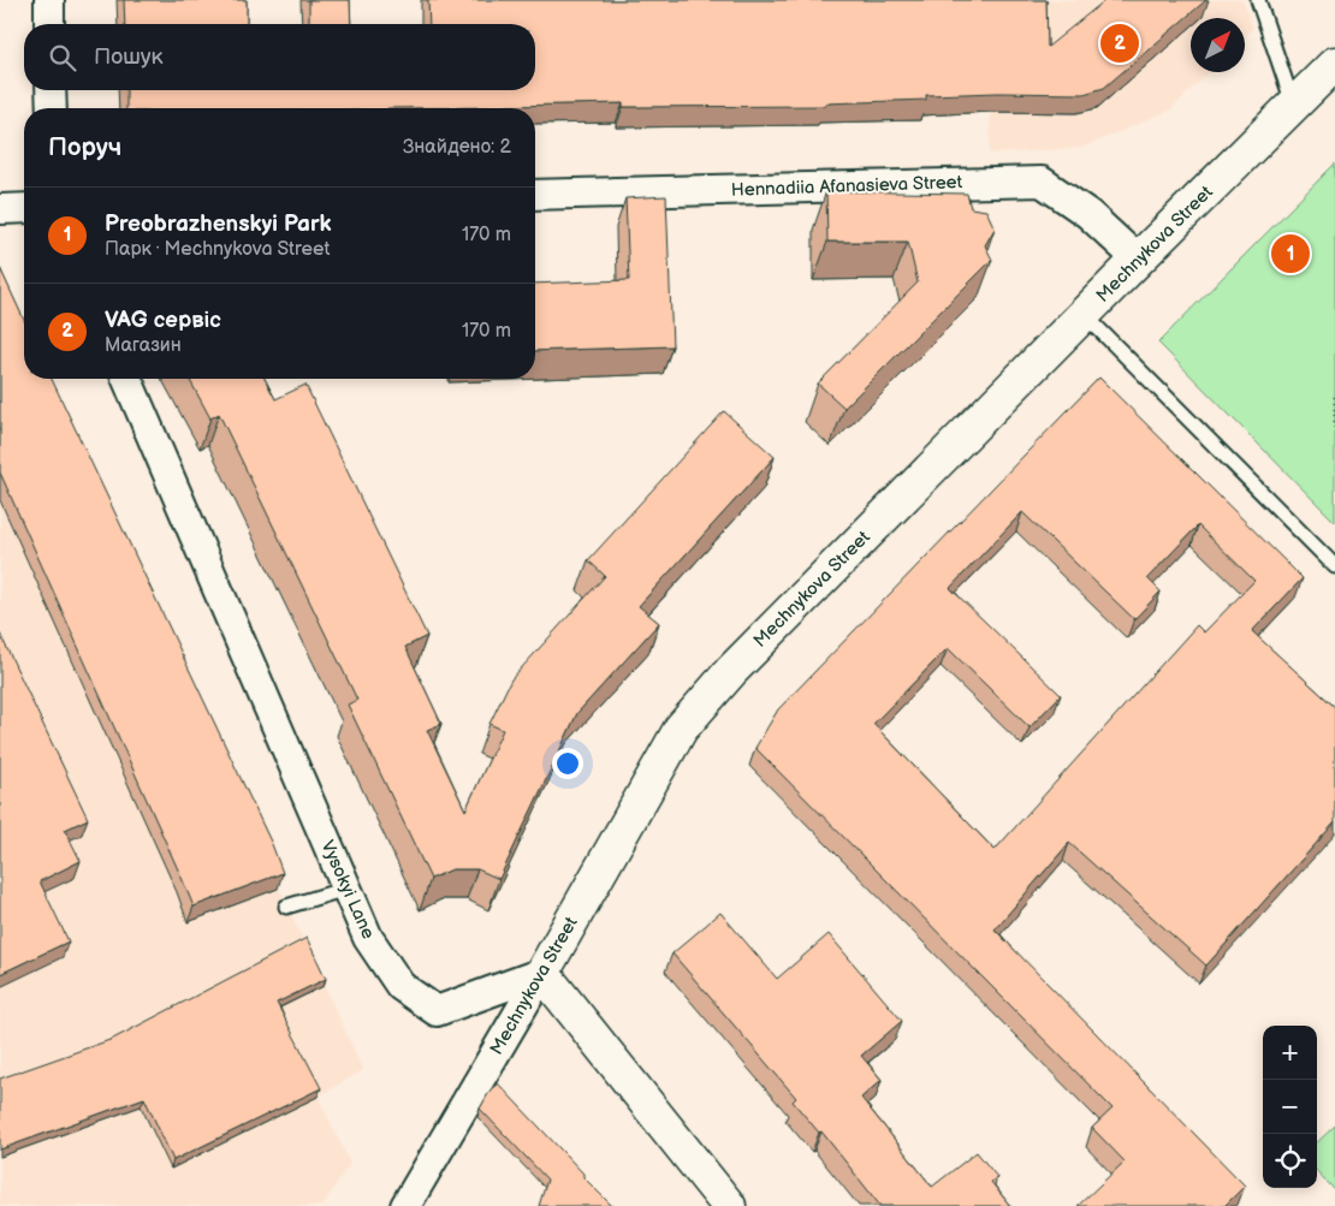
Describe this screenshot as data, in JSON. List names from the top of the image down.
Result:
{
  "streets": {
    "main road": ["Mechnykova Street"],
    "street": ["Hennadiia Afanasieva Street", "Vysokyi Lane"]
  },
  "crossings": [
    ["Hennadiia Afanasieva Street", "Mechnykova Street"],
    ["Mechnykova Street", "Vysokyi Lane"]
  ],
  "north": "top right",
  "page": {
    "pins": ["2", "1"],
    "search": "Пошук",
    "heading": ["Поруч", "Знайдено: 2"],
    "list": [
      {
        "mark": "1",
        "name": "Preobrazhenskyi Park",
        "note": "Парк · Mechnykova Street",
        "value": "170 m"
      },
      {
        "mark": "2",
        "name": "VAG сервіс",
        "note": "Магазин",
        "value": "170 m"
      }
    ],
    "map_buttons": ["+", "−"]
  }
}
